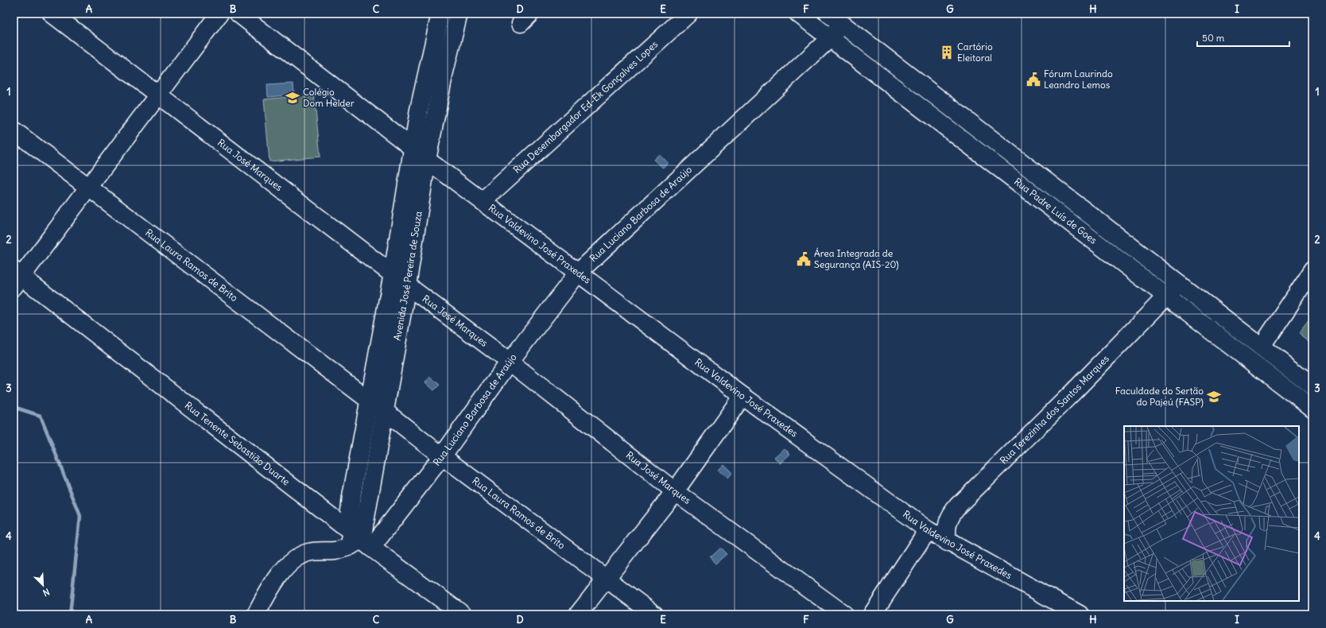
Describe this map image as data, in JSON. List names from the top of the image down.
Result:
{
  "streets": {
    "street": [
      "Rua Desembargador Ed-Ek Gonçalves Lopes",
      "Rua José Marques",
      "Rua Padre Luís de Goes",
      "Rua Luciano Barbosa de Araújo",
      "Rua Valdevino José Praxedes",
      "Rua Laura Ramos de Brito",
      "Avenida José Pereira de Souza",
      "Rua Terezinha dos Santos Marques",
      "Rua Tenente Sebastião Duarte"
    ]
  },
  "crossings": [
    ["Rua Desembargador Ed-Ek Gonçalves Lopes", "Rua Valdevino José Praxedes"],
    ["Rua José Marques", "Rua Luciano Barbosa de Araújo"],
    ["Rua José Marques", "Avenida José Pereira de Souza"],
    ["Rua Padre Luís de Goes", "Rua Luciano Barbosa de Araújo"],
    ["Rua Padre Luís de Goes", "Rua Terezinha dos Santos Marques"],
    ["Rua Luciano Barbosa de Araújo", "Rua Valdevino José Praxedes"],
    ["Rua Luciano Barbosa de Araújo", "Rua Laura Ramos de Brito"],
    ["Rua Luciano Barbosa de Araújo", "Avenida José Pereira de Souza"],
    ["Rua Luciano Barbosa de Araújo", "Rua Tenente Sebastião Duarte"],
    ["Rua Valdevino José Praxedes", "Avenida José Pereira de Souza"],
    ["Rua Valdevino José Praxedes", "Rua Terezinha dos Santos Marques"],
    ["Rua Laura Ramos de Brito", "Avenida José Pereira de Souza"],
    ["Avenida José Pereira de Souza", "Rua Tenente Sebastião Duarte"]
  ],
  "places": {
    "building": ["Cartório Eleitoral"],
    "public building": ["Fórum Laurindo Leandro Lemos", "Área Integrada de Segurança (AIS-20)"],
    "school or university": ["Colégio Dom Helder", "Faculdade do Sertão do Pajeú (FASP)"]
  },
  "scale_bar": "50 m",
  "north": "bottom right",
  "grid": {
    "columns": [
      "A",
      "B",
      "C",
      "D",
      "E",
      "F",
      "G",
      "H",
      "I"
    ],
    "rows": [
      "1",
      "2",
      "3",
      "4"
    ]
  }
}
